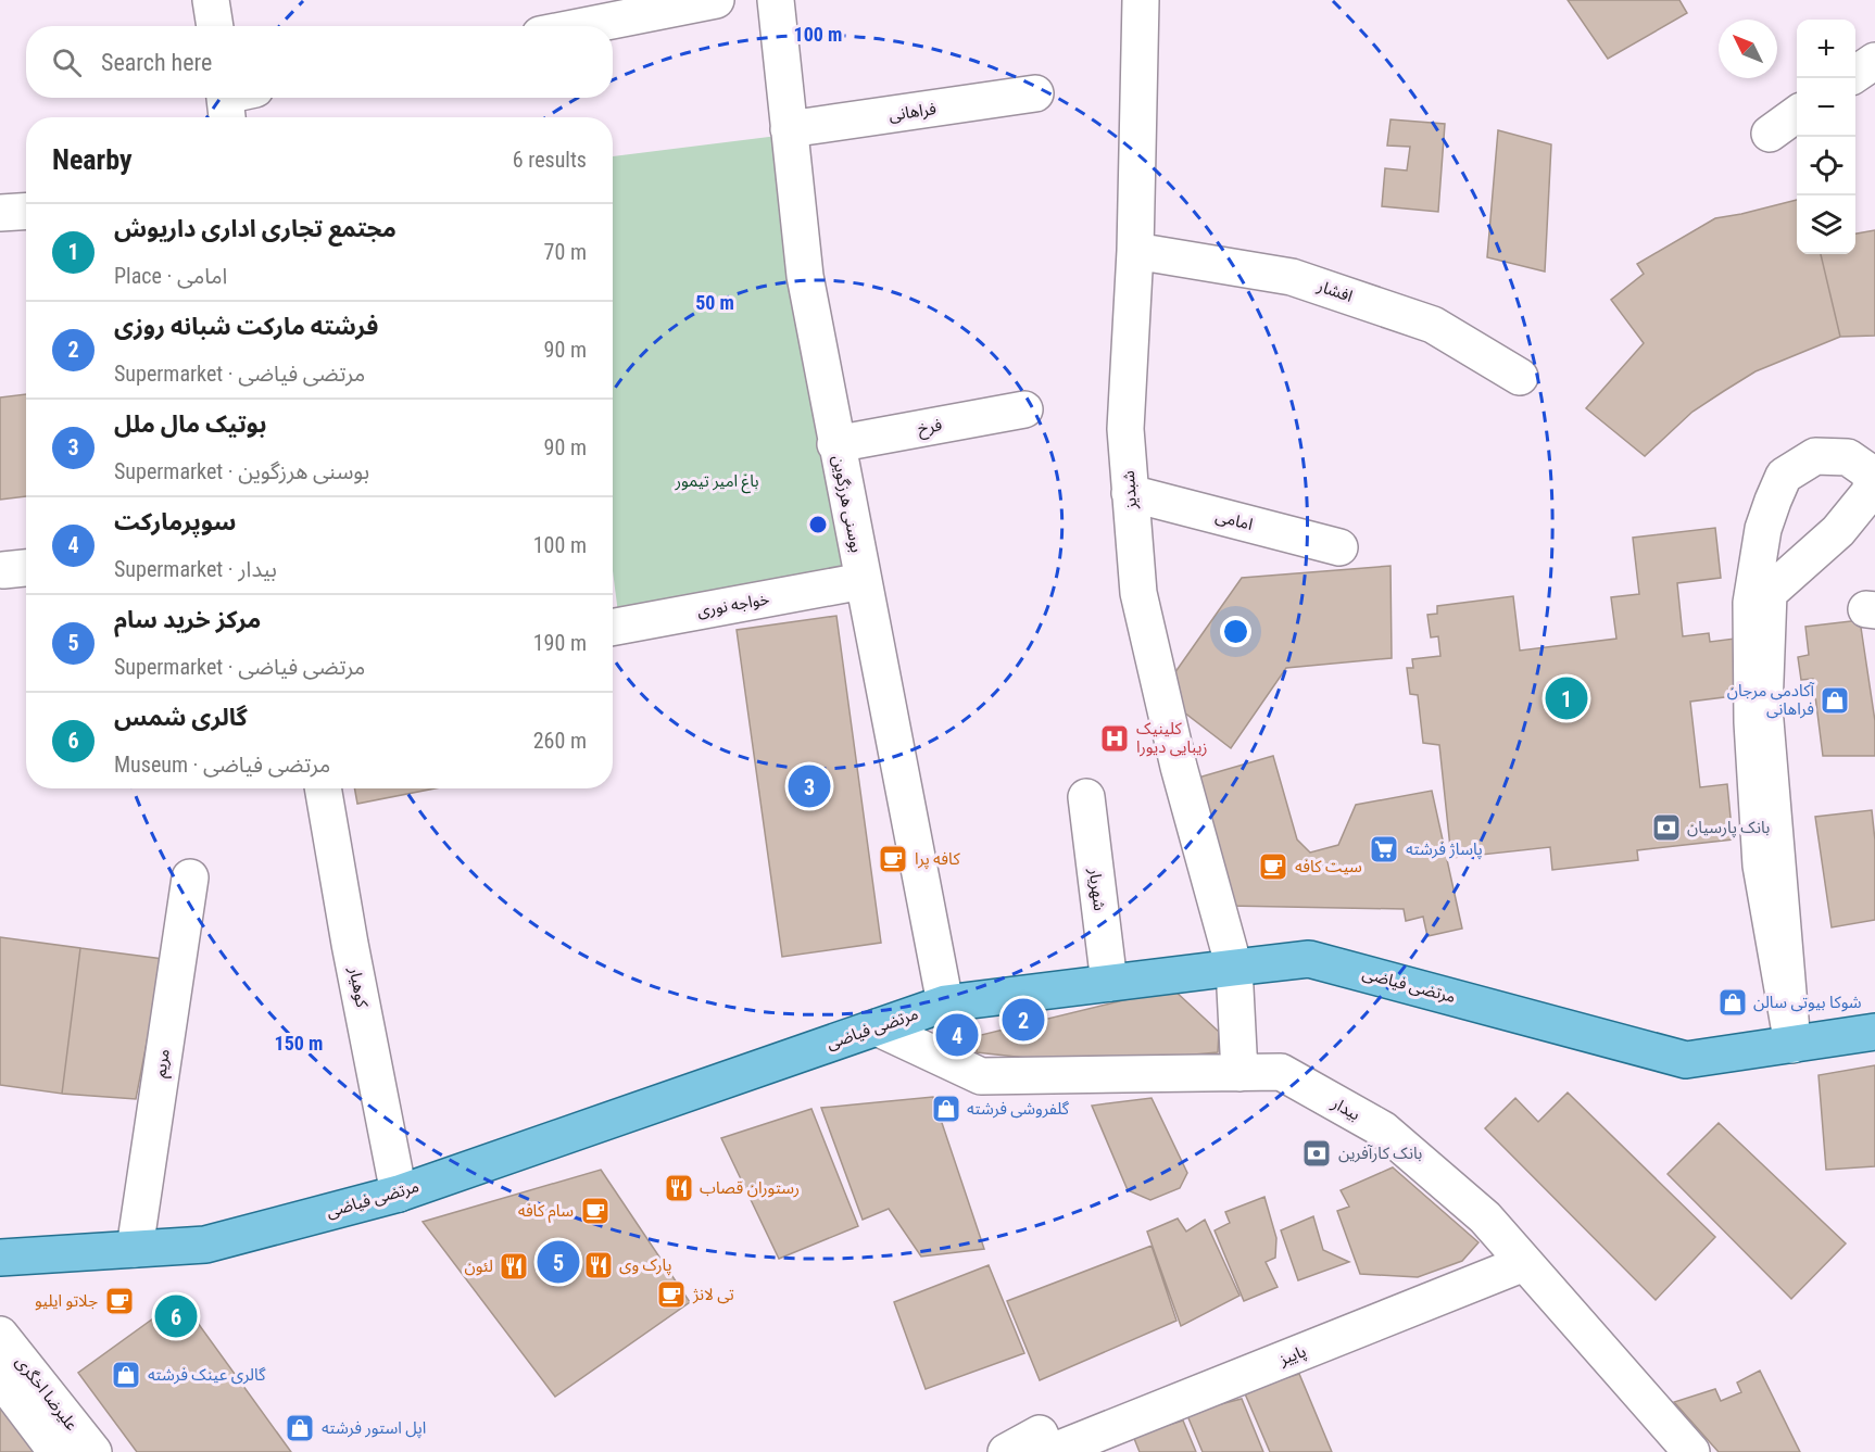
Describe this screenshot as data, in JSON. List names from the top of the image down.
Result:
{
  "streets": {
    "main road": ["مرتضی فیاضی"],
    "street": [
      "فراهانی",
      "افشار",
      "فرخ",
      "شبدیز",
      "بوسنی هرزگوین",
      "امامی",
      "خواجه نوری",
      "شهریار",
      "کوهیار",
      "مریم",
      "بیدار",
      "پاییز",
      "علیرضا اخگری"
    ]
  },
  "crossings": [
    ["فراهانی", "بوسنی هرزگوین"],
    ["افشار", "شبدیز"],
    ["فرخ", "بوسنی هرزگوین"],
    ["شبدیز", "امامی"],
    ["شبدیز", "مرتضی فیاضی"],
    ["شبدیز", "بیدار"],
    ["بوسنی هرزگوین", "خواجه نوری"],
    ["بوسنی هرزگوین", "مرتضی فیاضی"],
    ["شهریار", "مرتضی فیاضی"],
    ["مرتضی فیاضی", "کوهیار"],
    ["مرتضی فیاضی", "مریم"],
    ["مرتضی فیاضی", "بیدار"],
    ["بیدار", "پاییز"]
  ],
  "parks": ["باغ امیر تیمور"],
  "places": {
    "shop": [
      "آکادمی مرجان فراهانی",
      "شوکا بیوتی سالن",
      "گلفروشی فرشته",
      "گالری عینک فرشته",
      "اپل استور فرشته"
    ],
    "hospital": ["کلینیک زیبایی دیورا"],
    "bank": ["بانک پارسیان", "بانک کارآفرین"],
    "supermarket": ["پاساژ فرشته"],
    "cafe": [
      "کافه پرا",
      "سیت کافه",
      "سام کافه",
      "تی لانژ",
      "جلاتو ایلیو"
    ],
    "restaurant": ["رستوران قصاب", "پارک وی", "لئون"]
  },
  "north": "top left",
  "page": {
    "map_buttons": ["+", "−"],
    "search": "Search here",
    "heading": ["Nearby", "6 results"],
    "list": [
      {
        "mark": "1",
        "name": "مجتمع تجاری اداری داریوش",
        "note": "Place · امامی",
        "value": "70 m"
      },
      {
        "mark": "2",
        "name": "فرشته مارکت شبانه روزی",
        "note": "Supermarket · مرتضی فیاضی",
        "value": "90 m"
      },
      {
        "mark": "3",
        "name": "بوتیک مال ملل",
        "note": "Supermarket · بوسنی هرزگوین",
        "value": "90 m"
      },
      {
        "mark": "4",
        "name": "سوپرمارکت",
        "note": "Supermarket · بیدار",
        "value": "100 m"
      },
      {
        "mark": "5",
        "name": "مرکز خرید سام",
        "note": "Supermarket · مرتضی فیاضی",
        "value": "190 m"
      },
      {
        "mark": "6",
        "name": "گالری شمس",
        "note": "Museum · مرتضی فیاضی",
        "value": "260 m"
      }
    ],
    "pins": [
      "1",
      "3",
      "2",
      "4",
      "5",
      "6"
    ]
  },
  "rings": ["100 m", "50 m", "150 m"]
}
